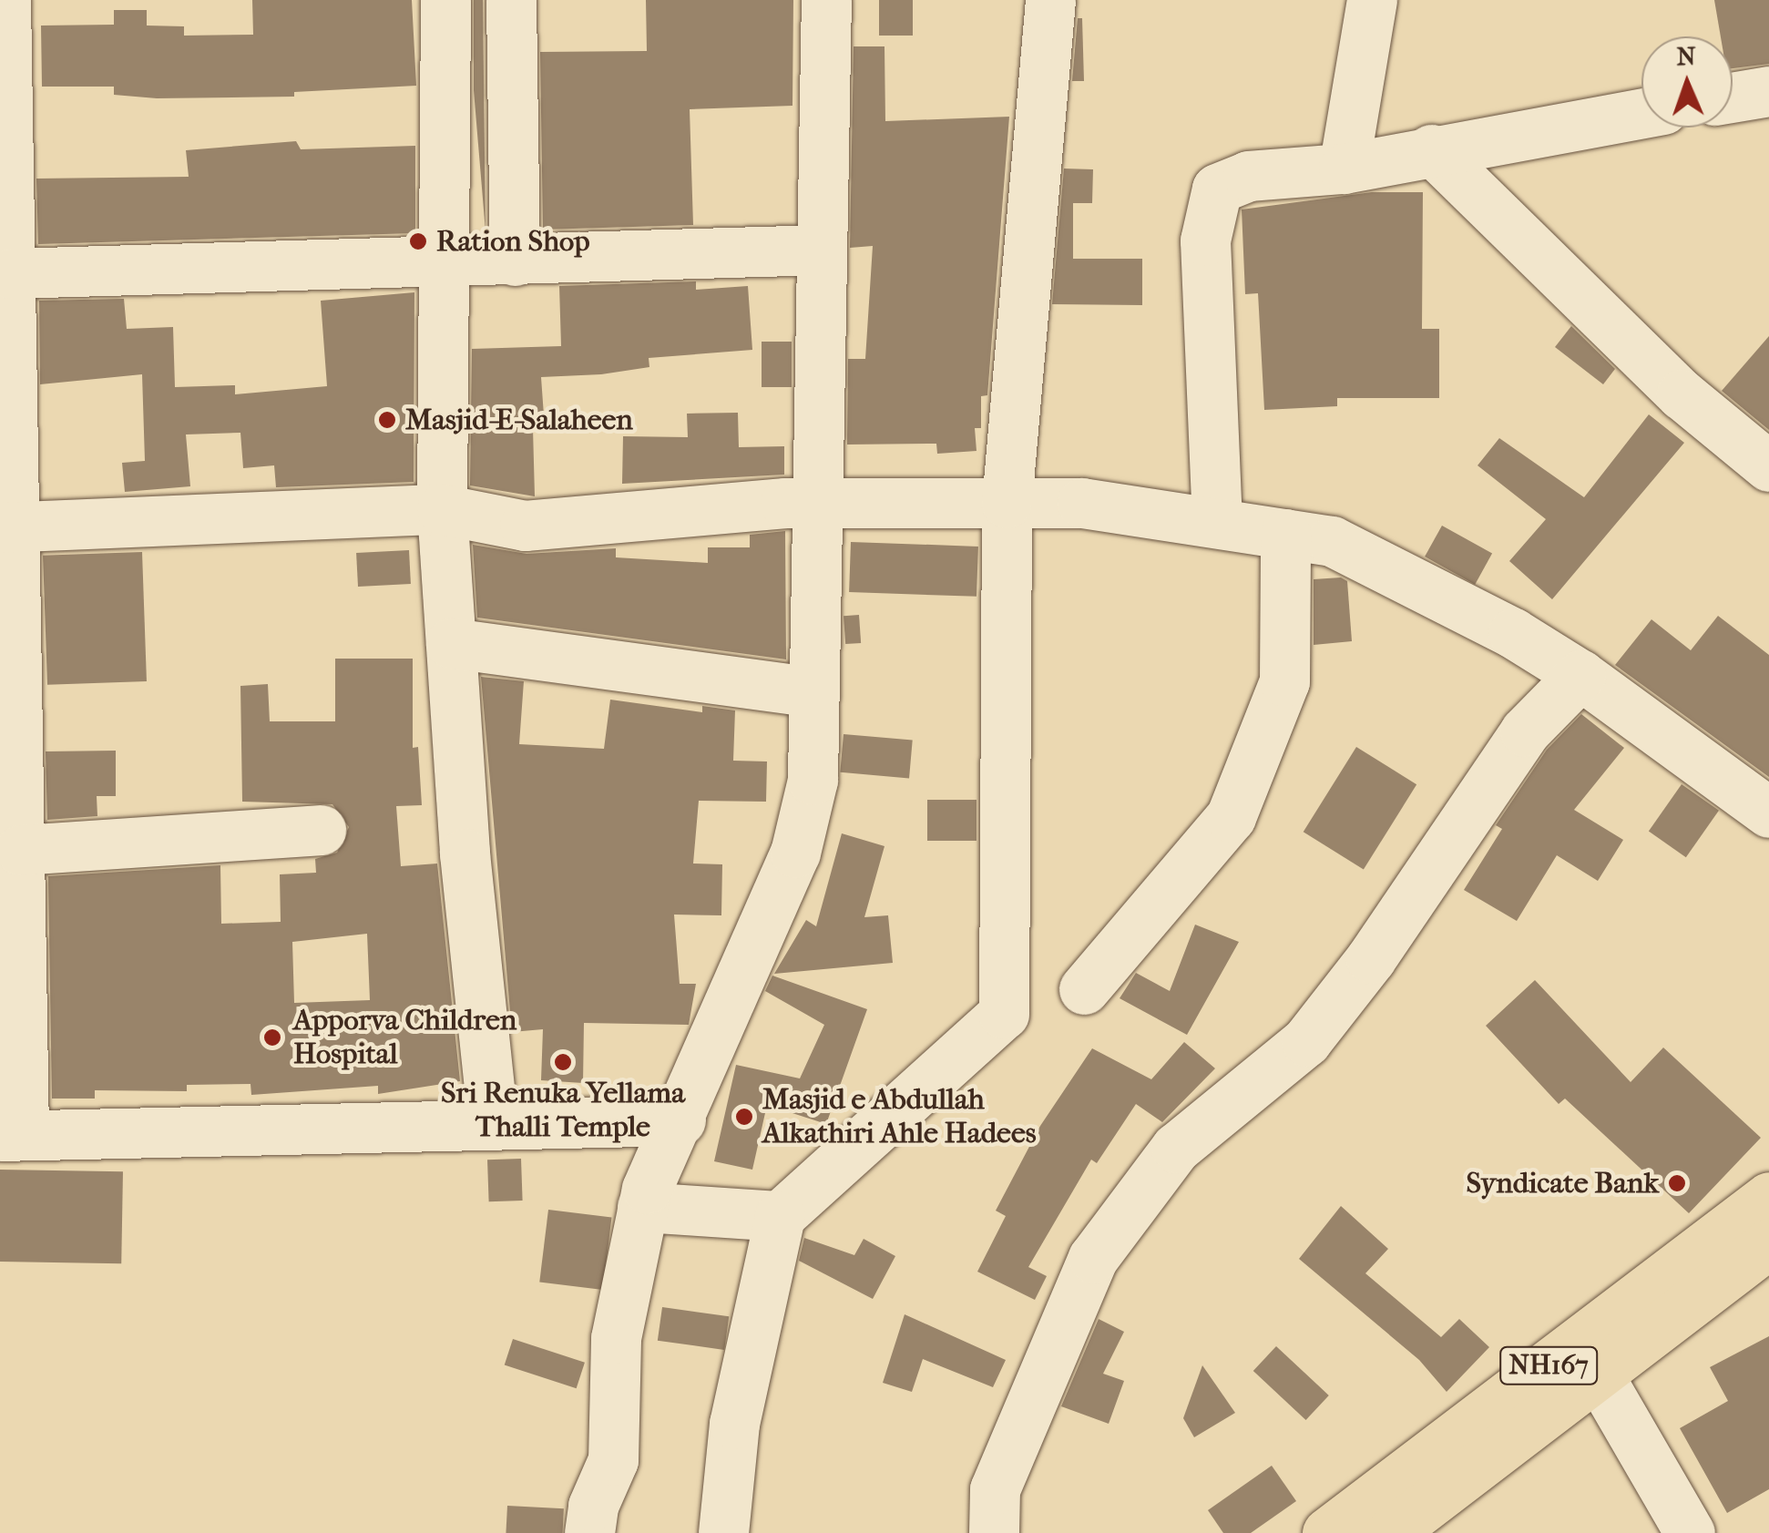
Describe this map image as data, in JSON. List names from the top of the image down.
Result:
{
  "streets": {
    "highway": ["NH167"]
  },
  "places": [
    "Ration Shop",
    "Masjid-E-Salaheen",
    "Apporva Children Hospital",
    "Sri Renuka Yellama Thalli Temple",
    "Masjid e Abdullah Alkathiri Ahle Hadees",
    "Syndicate Bank"
  ],
  "north": "top"
}
